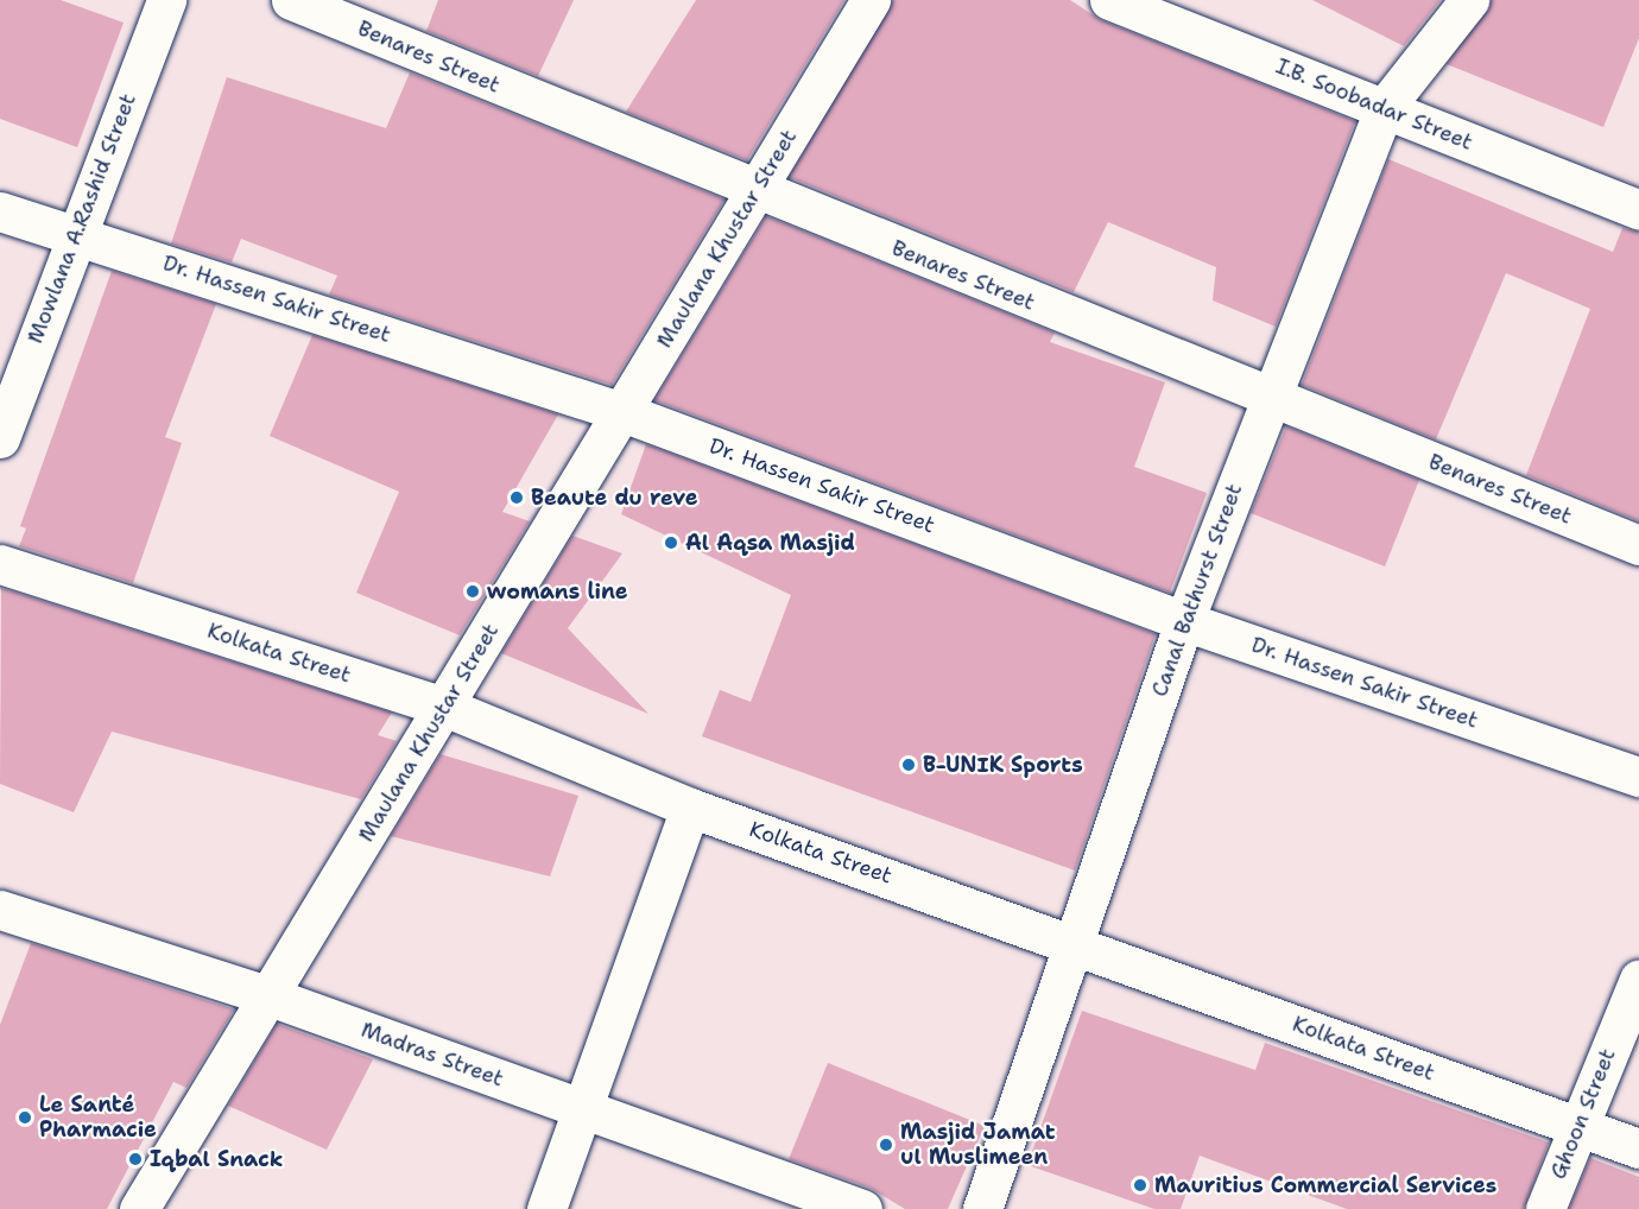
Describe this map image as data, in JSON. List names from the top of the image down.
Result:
{
  "streets": {
    "street": [
      "Benares Street",
      "I.B. Soobadar Street",
      "Mowlana A.Rashid Street",
      "Maulana Khustar Street",
      "Dr. Hassen Sakir Street",
      "Canal Bathurst Street",
      "Kolkata Street",
      "Madras Street",
      "Ghoon Street"
    ]
  },
  "crossings": [
    ["Benares Street", "Maulana Khustar Street"],
    ["Benares Street", "Canal Bathurst Street"],
    ["I.B. Soobadar Street", "Canal Bathurst Street"],
    ["Mowlana A.Rashid Street", "Dr. Hassen Sakir Street"],
    ["Maulana Khustar Street", "Dr. Hassen Sakir Street"],
    ["Maulana Khustar Street", "Kolkata Street"],
    ["Maulana Khustar Street", "Madras Street"],
    ["Dr. Hassen Sakir Street", "Canal Bathurst Street"],
    ["Canal Bathurst Street", "Kolkata Street"],
    ["Kolkata Street", "Ghoon Street"]
  ],
  "places": [
    "Beaute du reve",
    "Al Aqsa Masjid",
    "womans line",
    "B-UNIK Sports",
    "Le Santé Pharmacie",
    "Masjid Jamat ul Muslimeen",
    "Iqbal Snack",
    "Mauritius Commercial Services"
  ]
}
